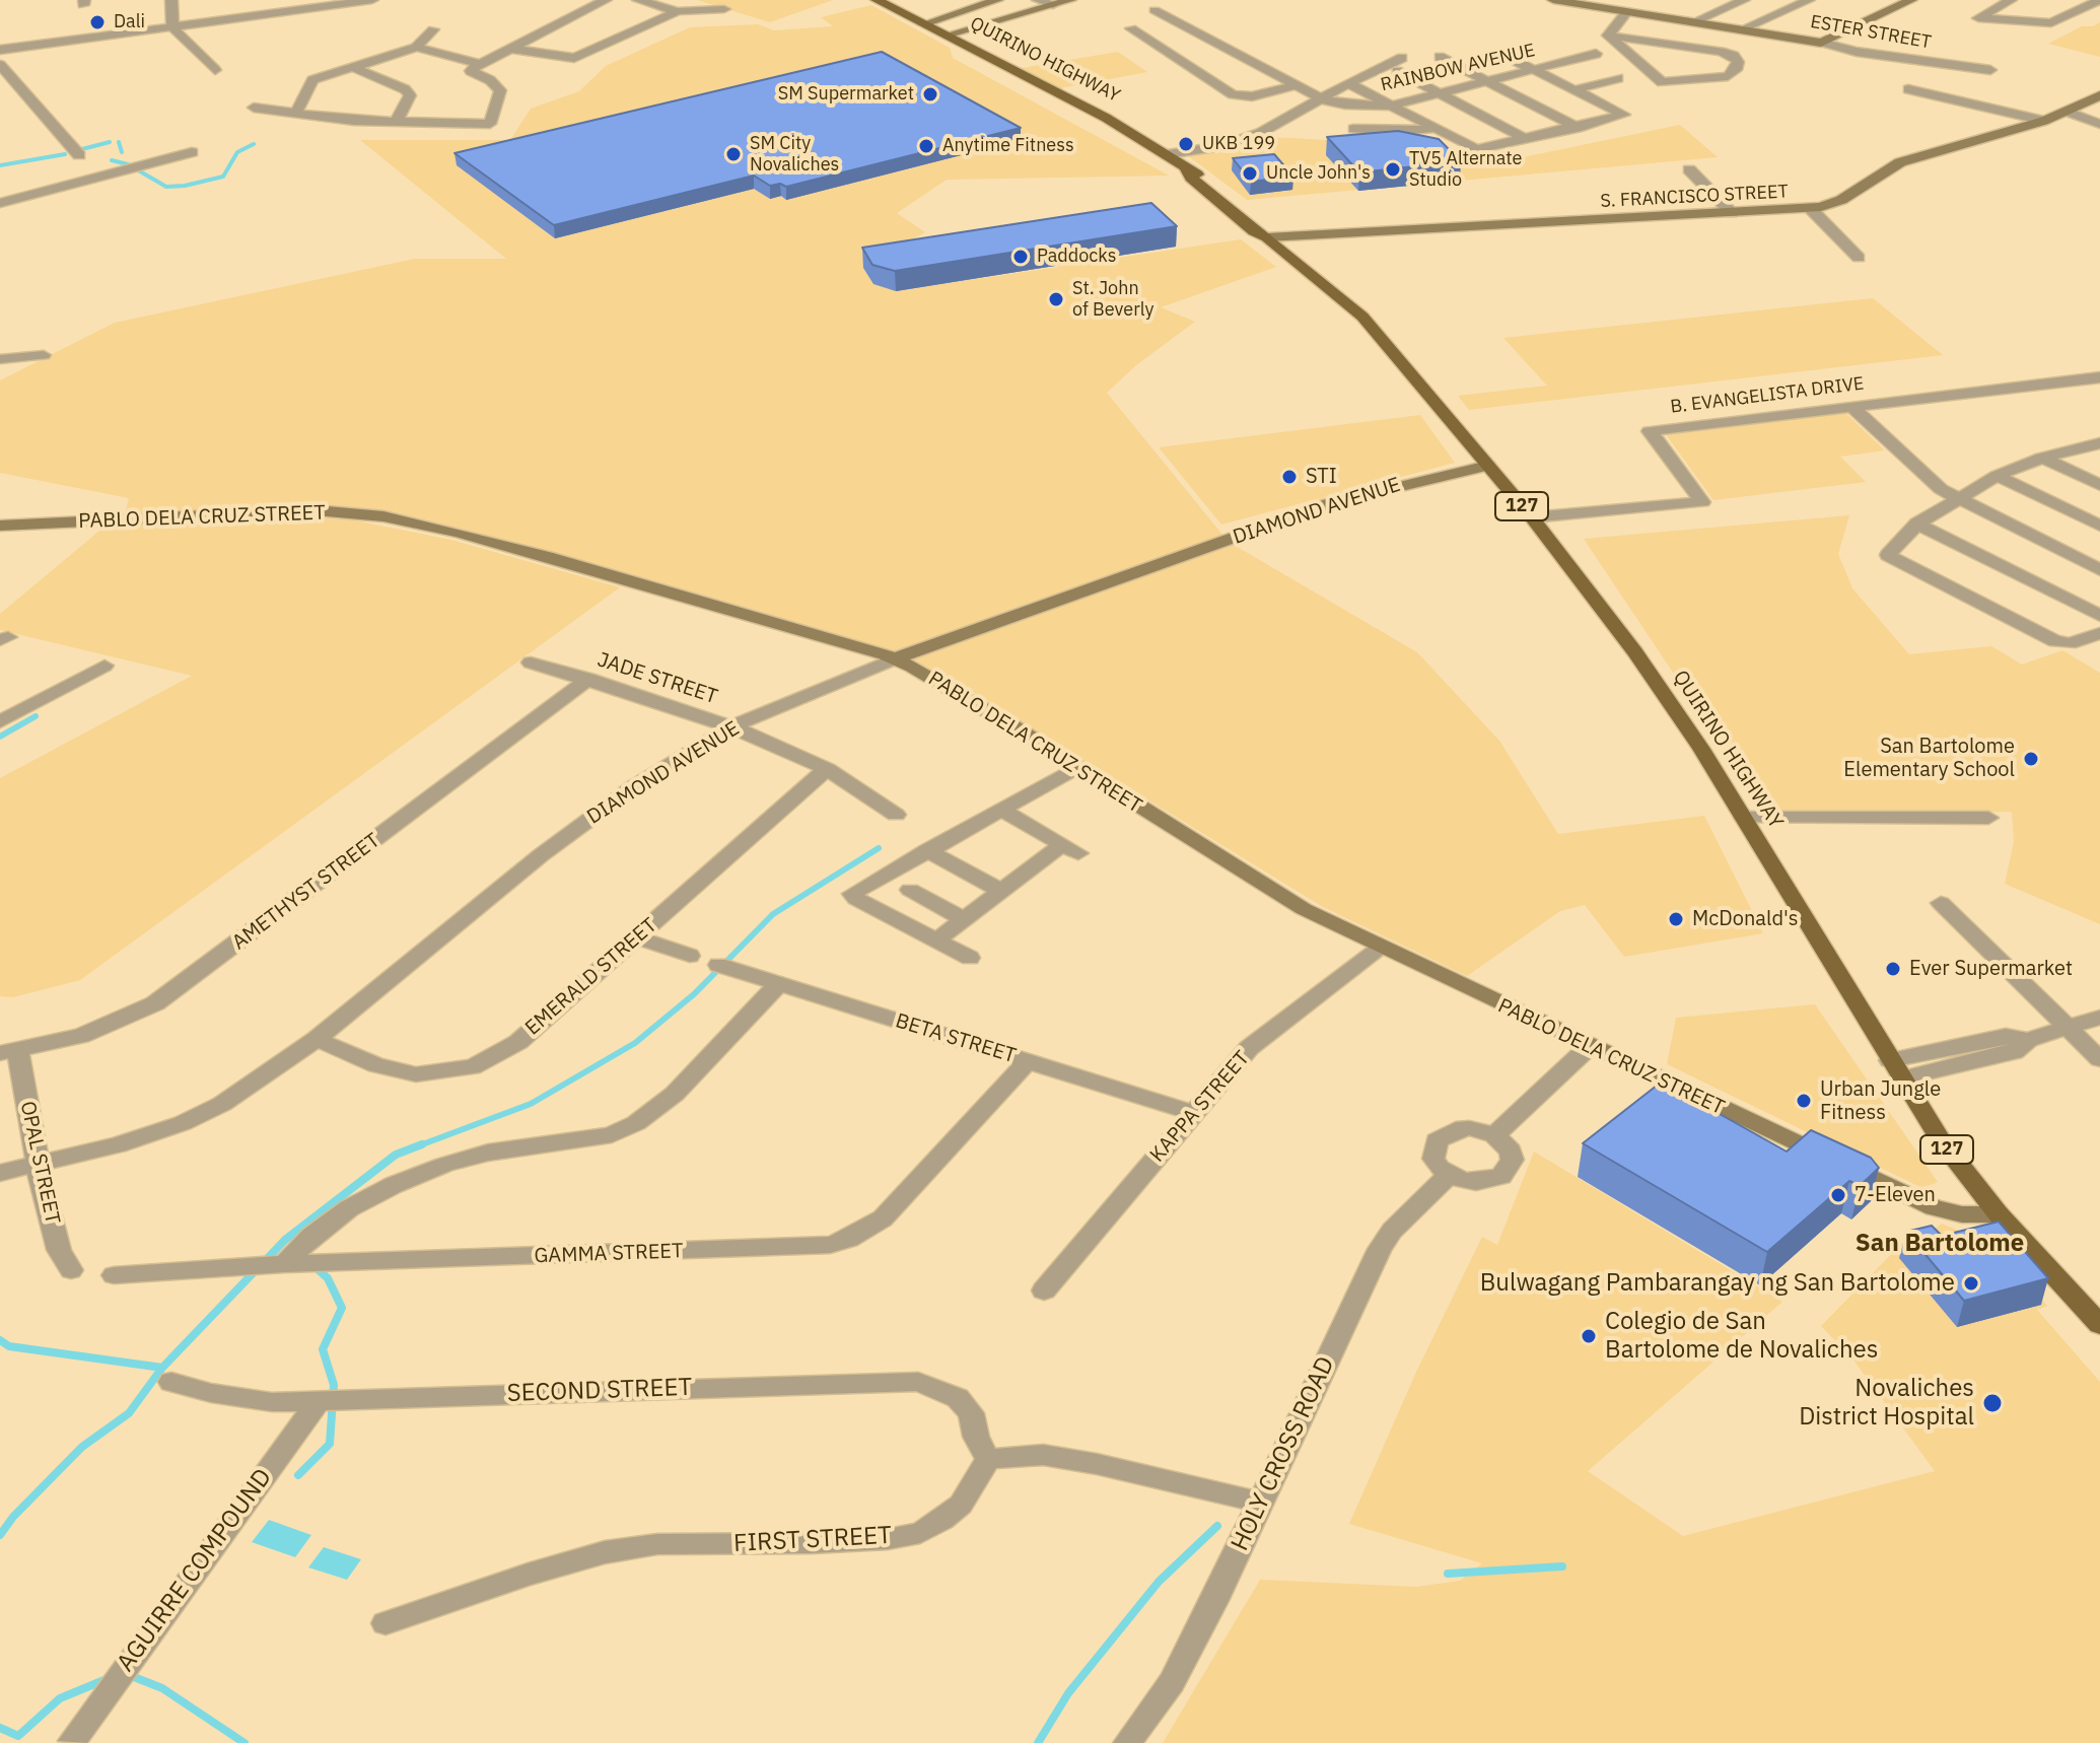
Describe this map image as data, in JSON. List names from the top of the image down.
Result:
{
  "streets": {
    "main road": ["QUIRINO HIGHWAY", "127"],
    "street": [
      "ESTER STREET",
      "RAINBOW AVENUE",
      "S. FRANCISCO STREET",
      "B. EVANGELISTA DRIVE",
      "DIAMOND AVENUE",
      "PABLO DELA CRUZ STREET",
      "JADE STREET",
      "AMETHYST STREET",
      "EMERALD STREET",
      "BETA STREET",
      "KAPPA STREET",
      "OPAL STREET",
      "GAMMA STREET",
      "SECOND STREET",
      "HOLY CROSS ROAD",
      "FIRST STREET",
      "AGUIRRE COMPOUND"
    ]
  },
  "crossings": [
    ["QUIRINO HIGHWAY", "S. FRANCISCO STREET"],
    ["QUIRINO HIGHWAY", "B. EVANGELISTA DRIVE"],
    ["QUIRINO HIGHWAY", "DIAMOND AVENUE"],
    ["QUIRINO HIGHWAY", "PABLO DELA CRUZ STREET"],
    ["DIAMOND AVENUE", "PABLO DELA CRUZ STREET"],
    ["DIAMOND AVENUE", "JADE STREET"],
    ["DIAMOND AVENUE", "EMERALD STREET"],
    ["DIAMOND AVENUE", "OPAL STREET"],
    ["PABLO DELA CRUZ STREET", "KAPPA STREET"],
    ["JADE STREET", "AMETHYST STREET"],
    ["JADE STREET", "EMERALD STREET"],
    ["AMETHYST STREET", "OPAL STREET"],
    ["BETA STREET", "KAPPA STREET"],
    ["BETA STREET", "GAMMA STREET"],
    ["SECOND STREET", "FIRST STREET"],
    ["SECOND STREET", "AGUIRRE COMPOUND"]
  ],
  "districts": ["San Bartolome"],
  "places": [
    "Dali",
    "SM Supermarket",
    "UKB 199",
    "Anytime Fitness",
    "SM City Novaliches",
    "TV5 Alternate Studio",
    "Uncle John's",
    "Paddocks",
    "St. John of Beverly",
    "STI",
    "San Bartolome Elementary School",
    "McDonald's",
    "Ever Supermarket",
    "Urban Jungle Fitness",
    "7-Eleven",
    "Bulwagang Pambarangay ng San Bartolome",
    "Colegio de San Bartolome de Novaliches",
    "Novaliches District Hospital"
  ]
}
